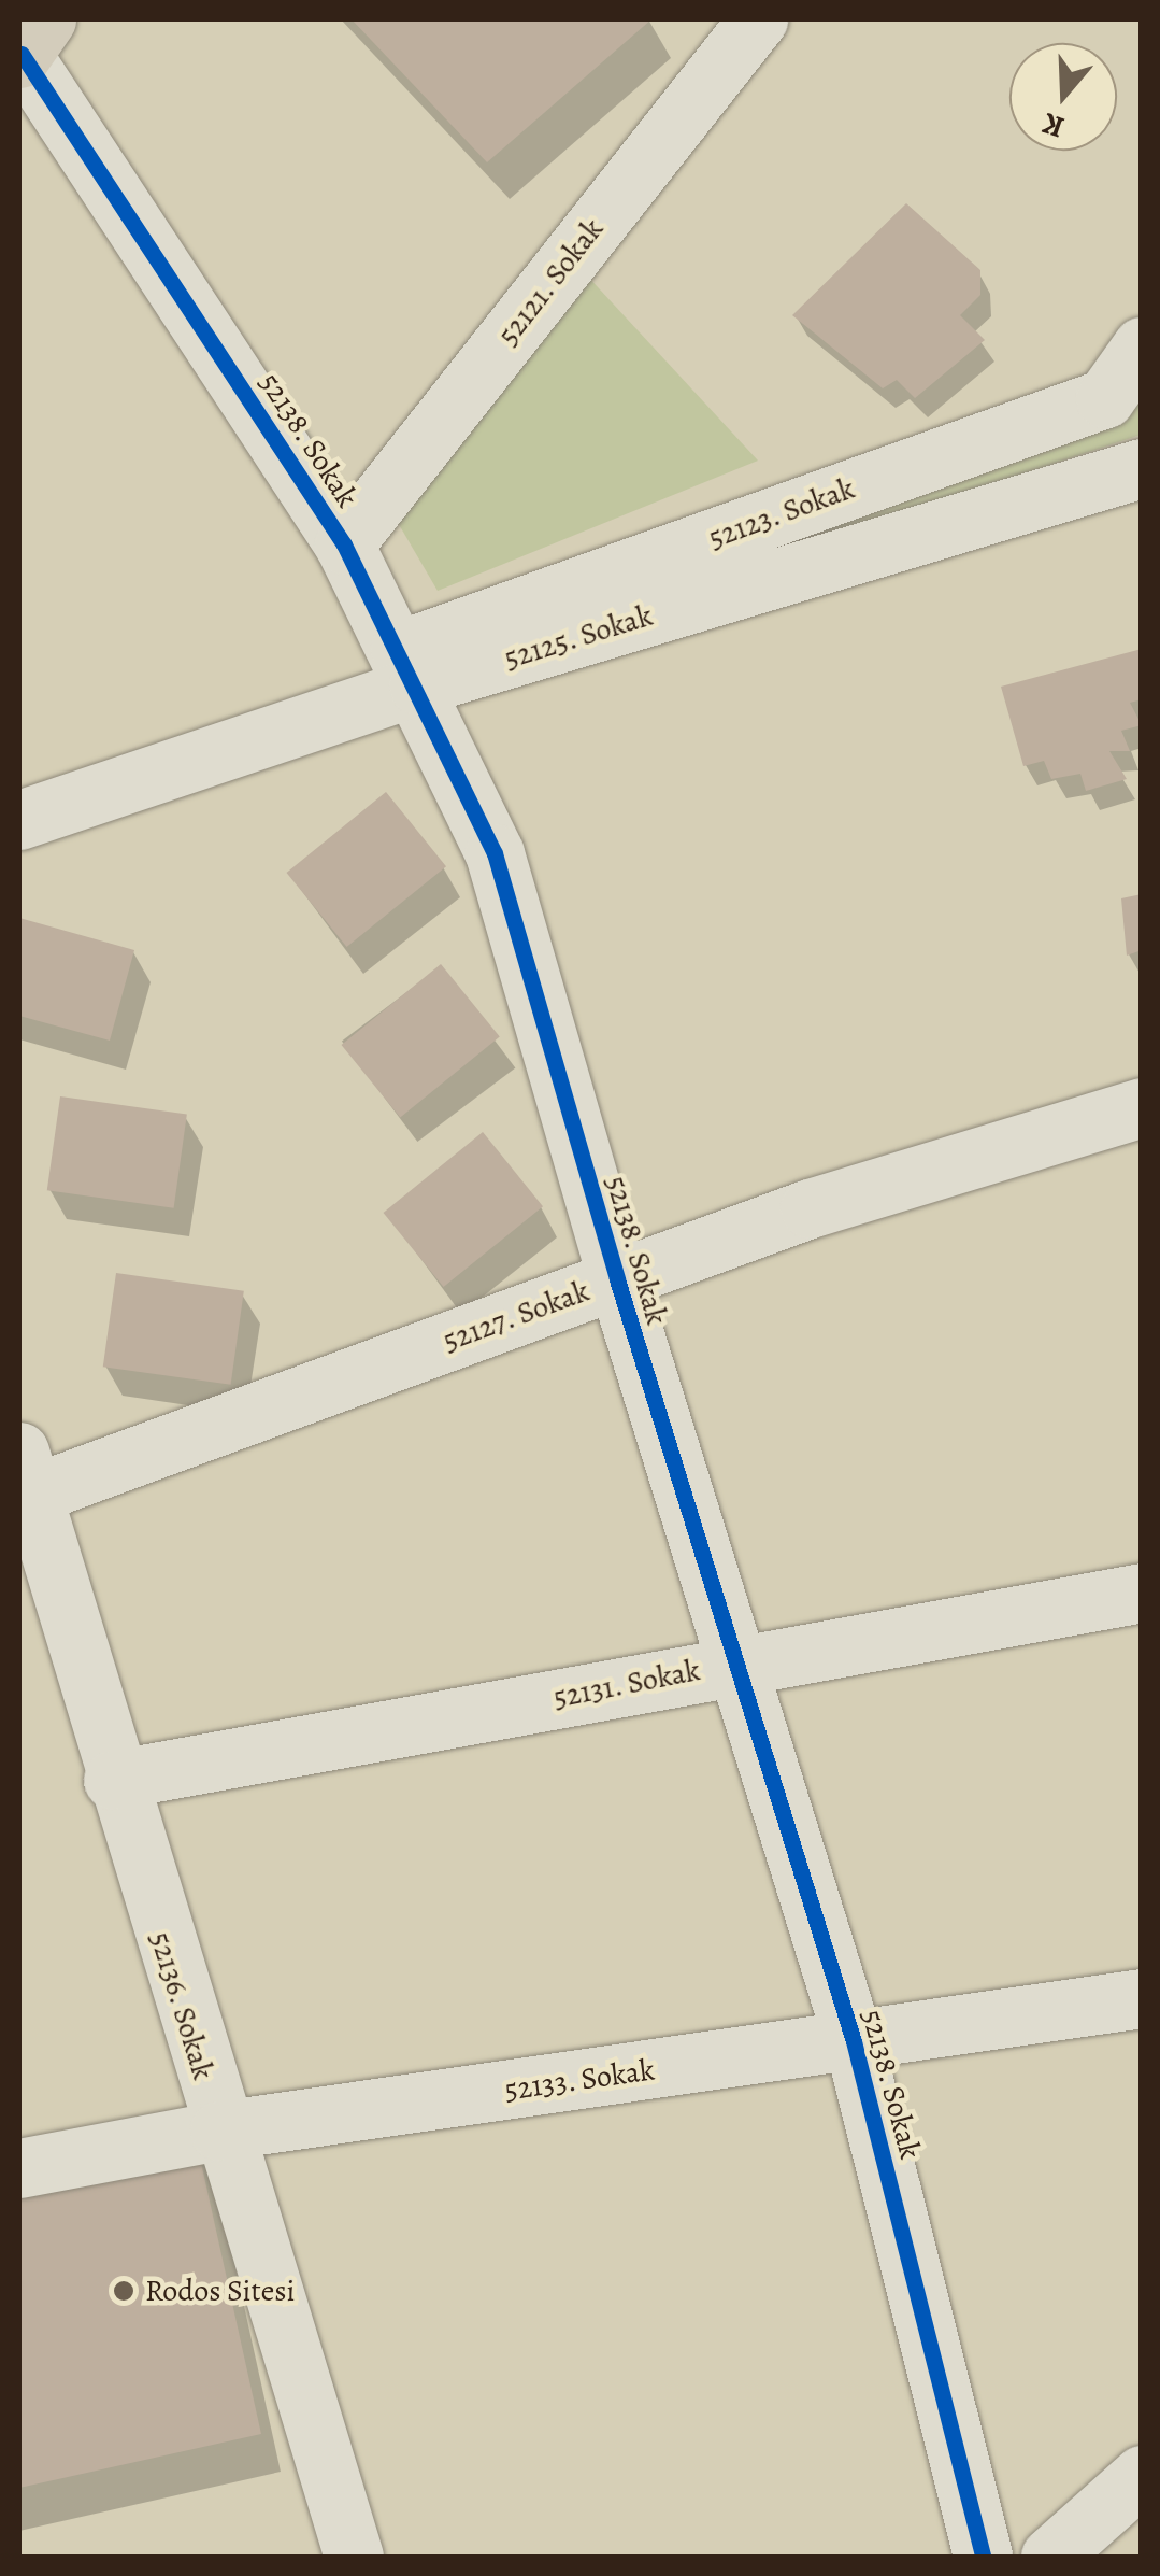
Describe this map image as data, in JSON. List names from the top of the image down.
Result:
{
  "streets": {
    "street": [
      "52121. Sokak",
      "52138. Sokak",
      "52123. Sokak",
      "52125. Sokak",
      "52127. Sokak",
      "52131. Sokak",
      "52136. Sokak",
      "52133. Sokak"
    ]
  },
  "crossings": [
    ["52121. Sokak", "52138. Sokak"],
    ["52138. Sokak", "52123. Sokak"],
    ["52138. Sokak", "52125. Sokak"],
    ["52138. Sokak", "52127. Sokak"],
    ["52138. Sokak", "52131. Sokak"],
    ["52138. Sokak", "52133. Sokak"],
    ["52123. Sokak", "52125. Sokak"],
    ["52127. Sokak", "52136. Sokak"],
    ["52131. Sokak", "52136. Sokak"],
    ["52136. Sokak", "52133. Sokak"]
  ],
  "places": ["Rodos Sitesi"],
  "north": "bottom"
}
